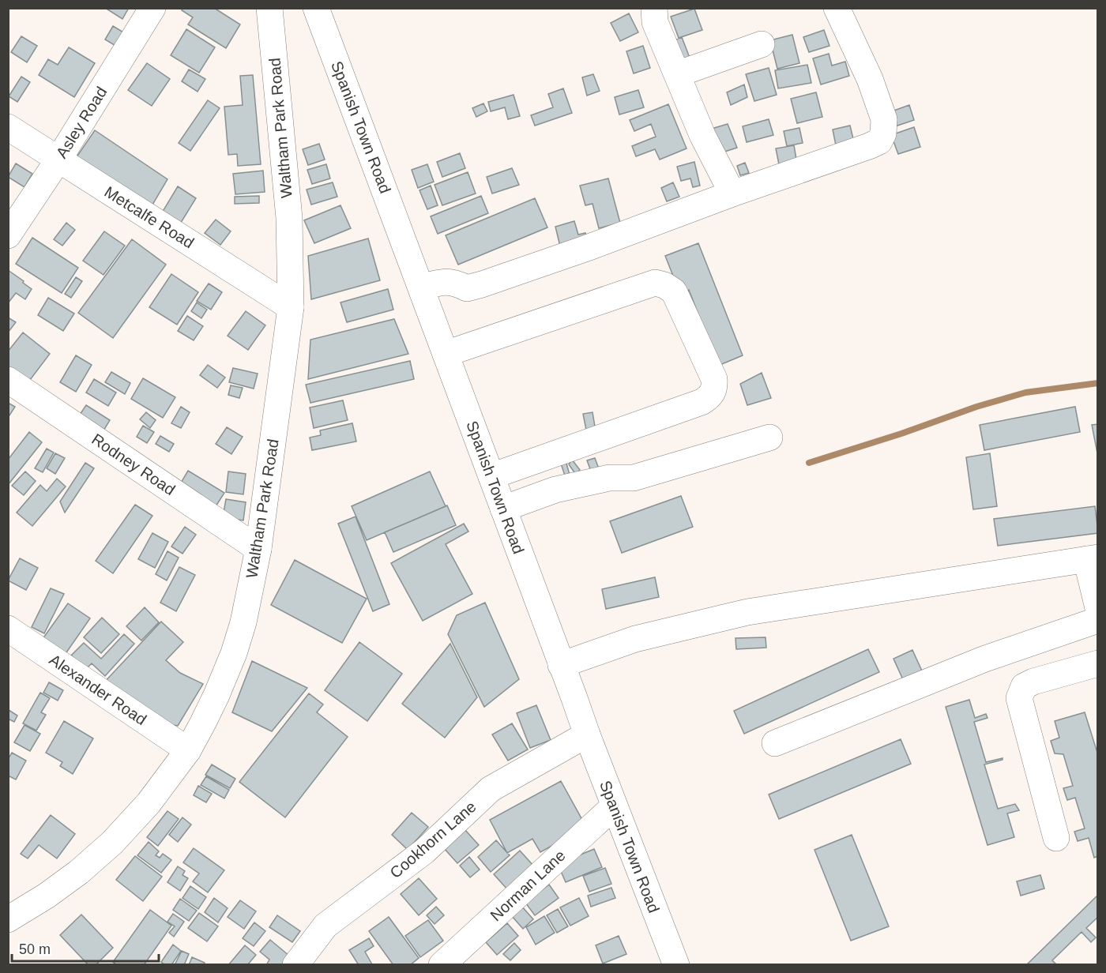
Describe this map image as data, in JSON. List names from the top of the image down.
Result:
{
  "streets": {
    "street": [
      "Asley Road",
      "Spanish Town Road",
      "Waltham Park Road",
      "Metcalfe Road",
      "Rodney Road",
      "Alexander Road",
      "Cookhorn Lane",
      "Norman Lane"
    ]
  },
  "crossings": [
    ["Asley Road", "Metcalfe Road"],
    ["Spanish Town Road", "Cookhorn Lane"],
    ["Spanish Town Road", "Norman Lane"],
    ["Waltham Park Road", "Metcalfe Road"],
    ["Waltham Park Road", "Rodney Road"],
    ["Waltham Park Road", "Alexander Road"]
  ],
  "scale_bar": "50 m"
}
